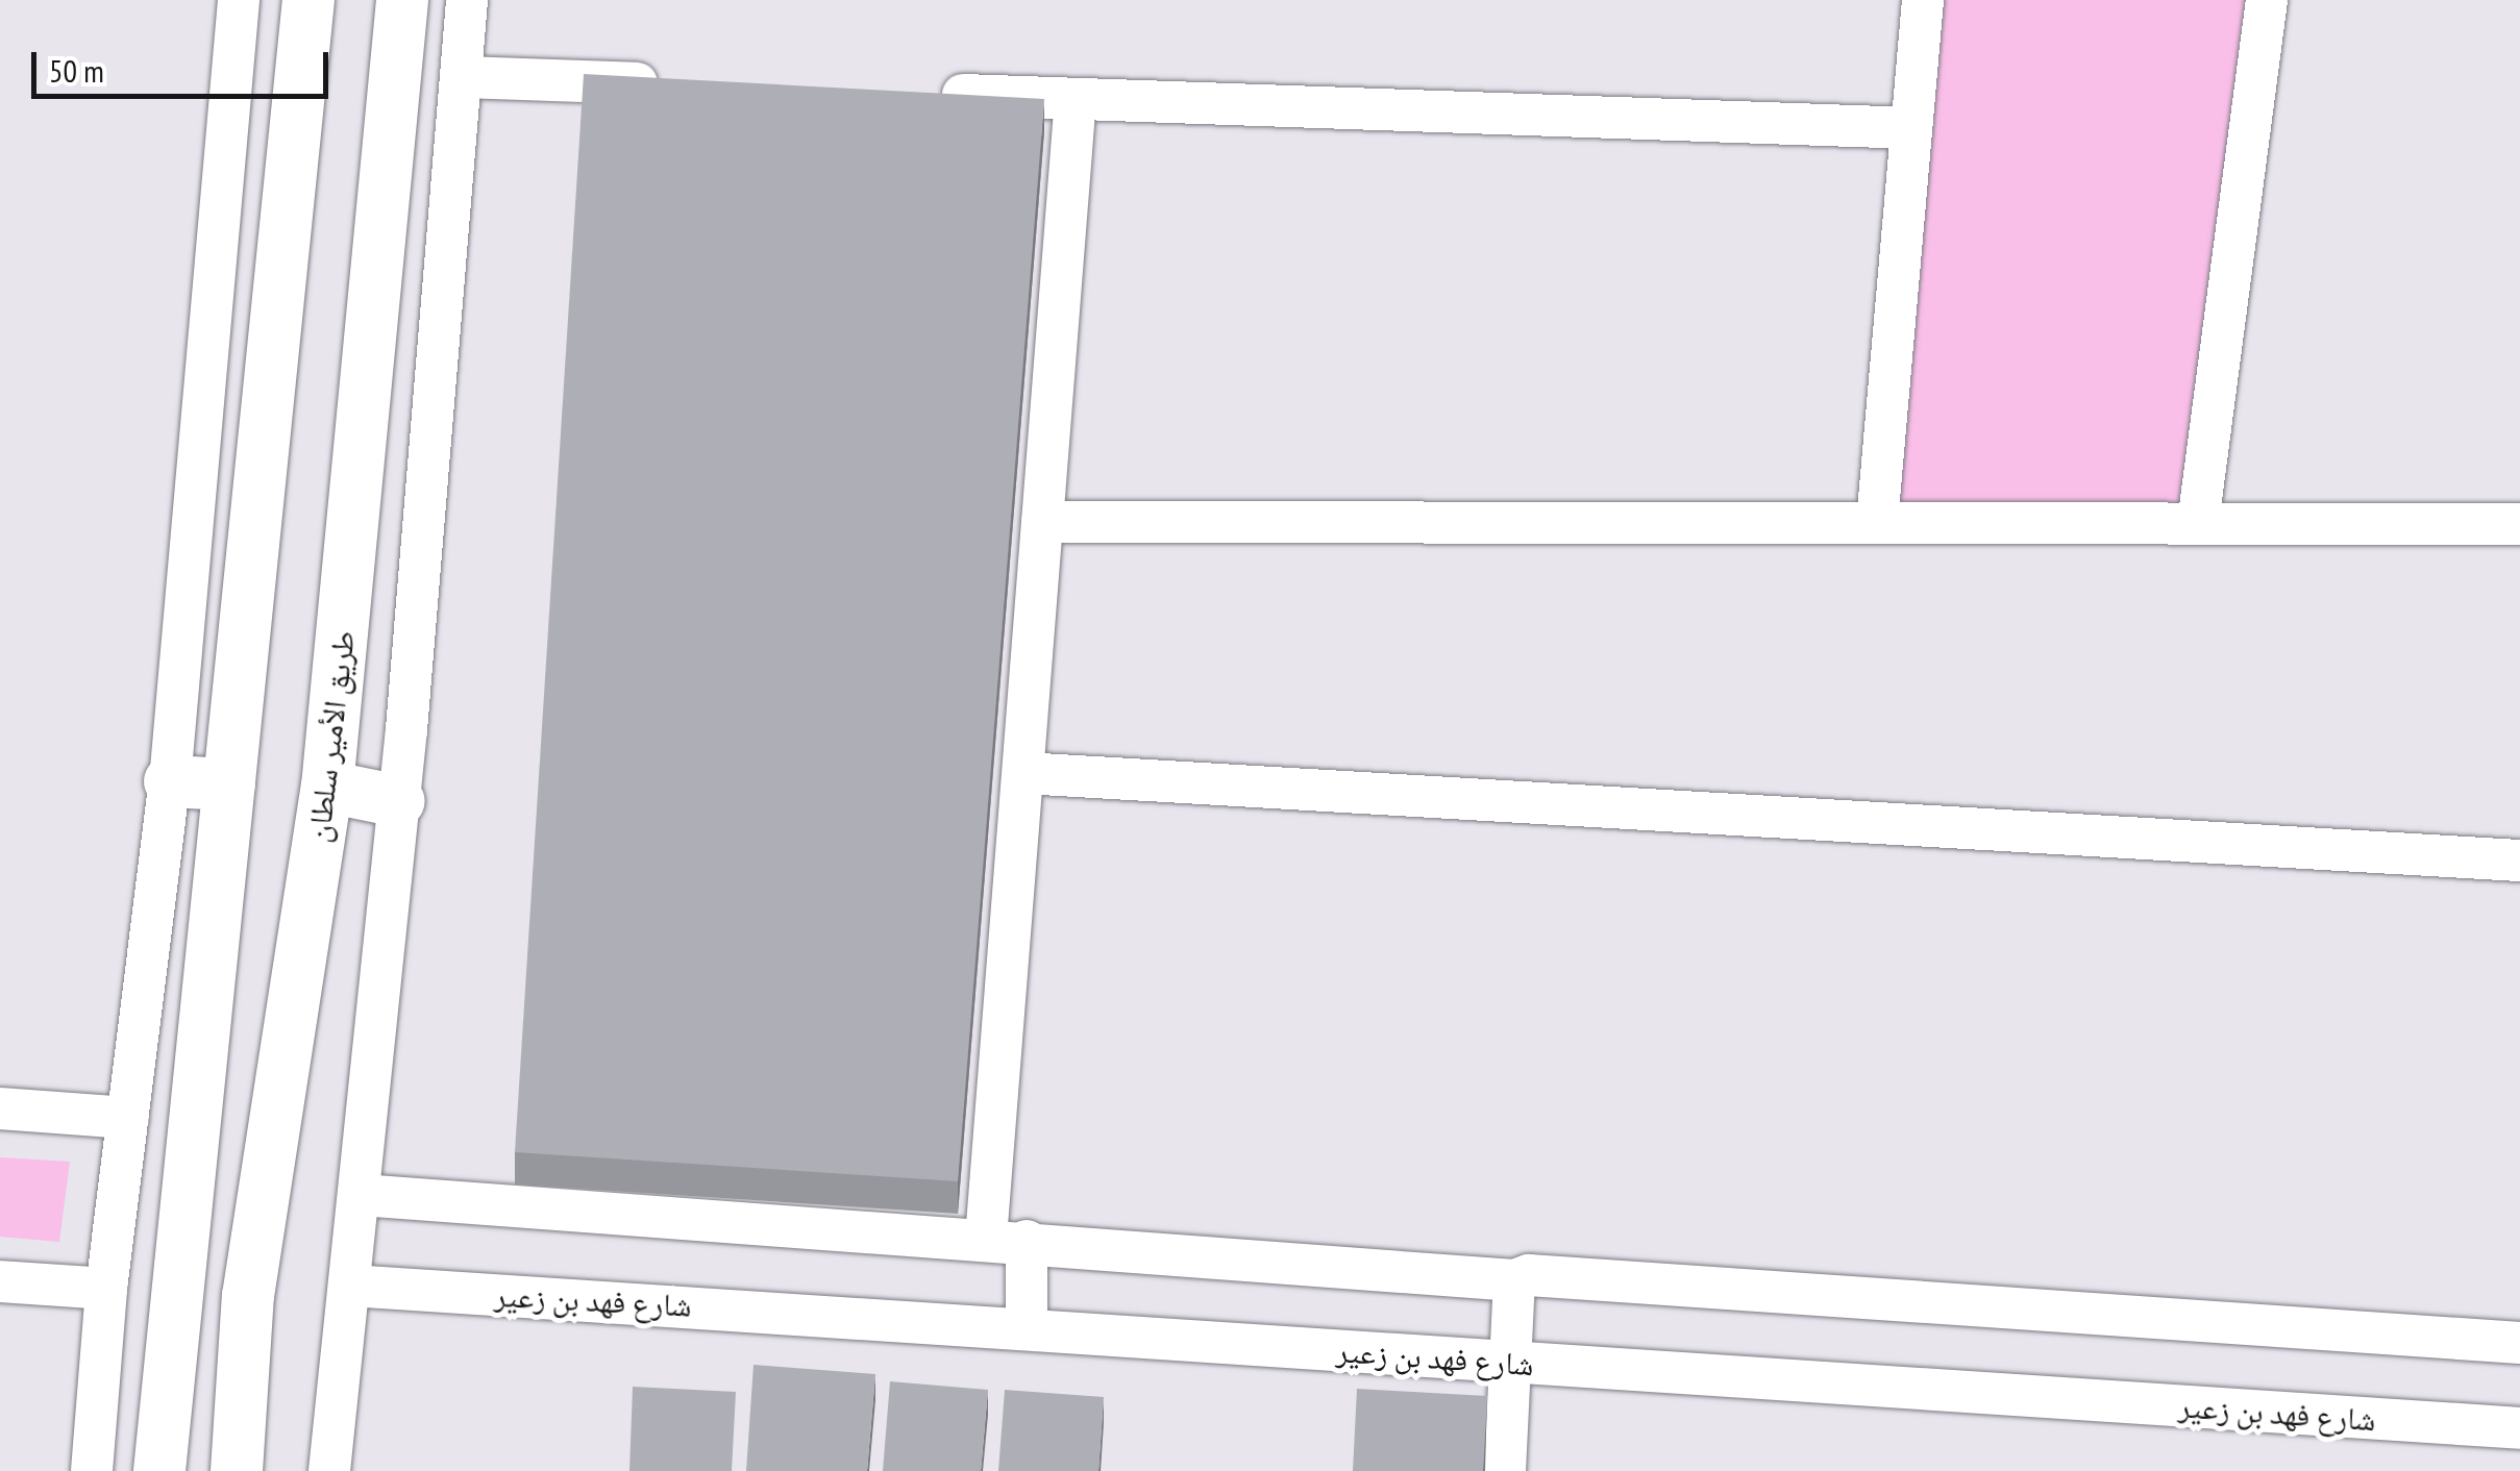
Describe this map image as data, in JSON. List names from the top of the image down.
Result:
{
  "streets": {
    "main road": ["طريق الأمير سلطان"],
    "street": ["شارع فهد بن زعير"]
  },
  "scale_bar": "50 m"
}
